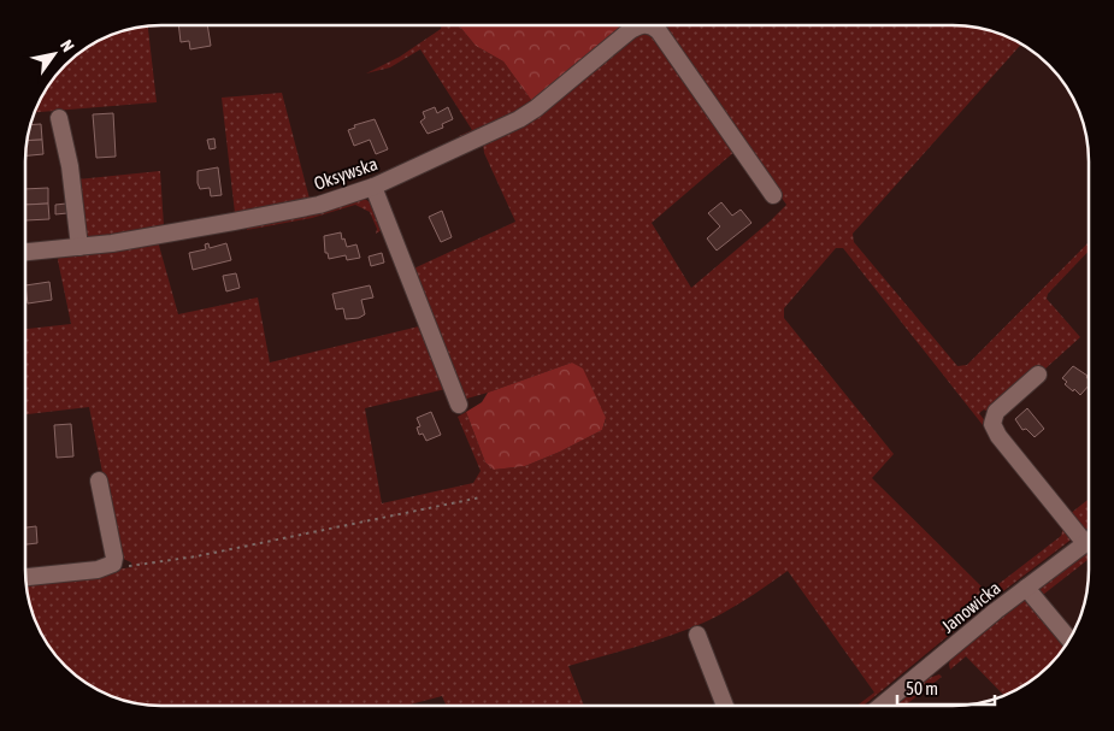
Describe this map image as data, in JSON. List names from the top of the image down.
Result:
{
  "streets": {
    "street": ["Oksywska", "Janowicka"]
  },
  "scale_bar": "50 m",
  "north": "top right"
}
